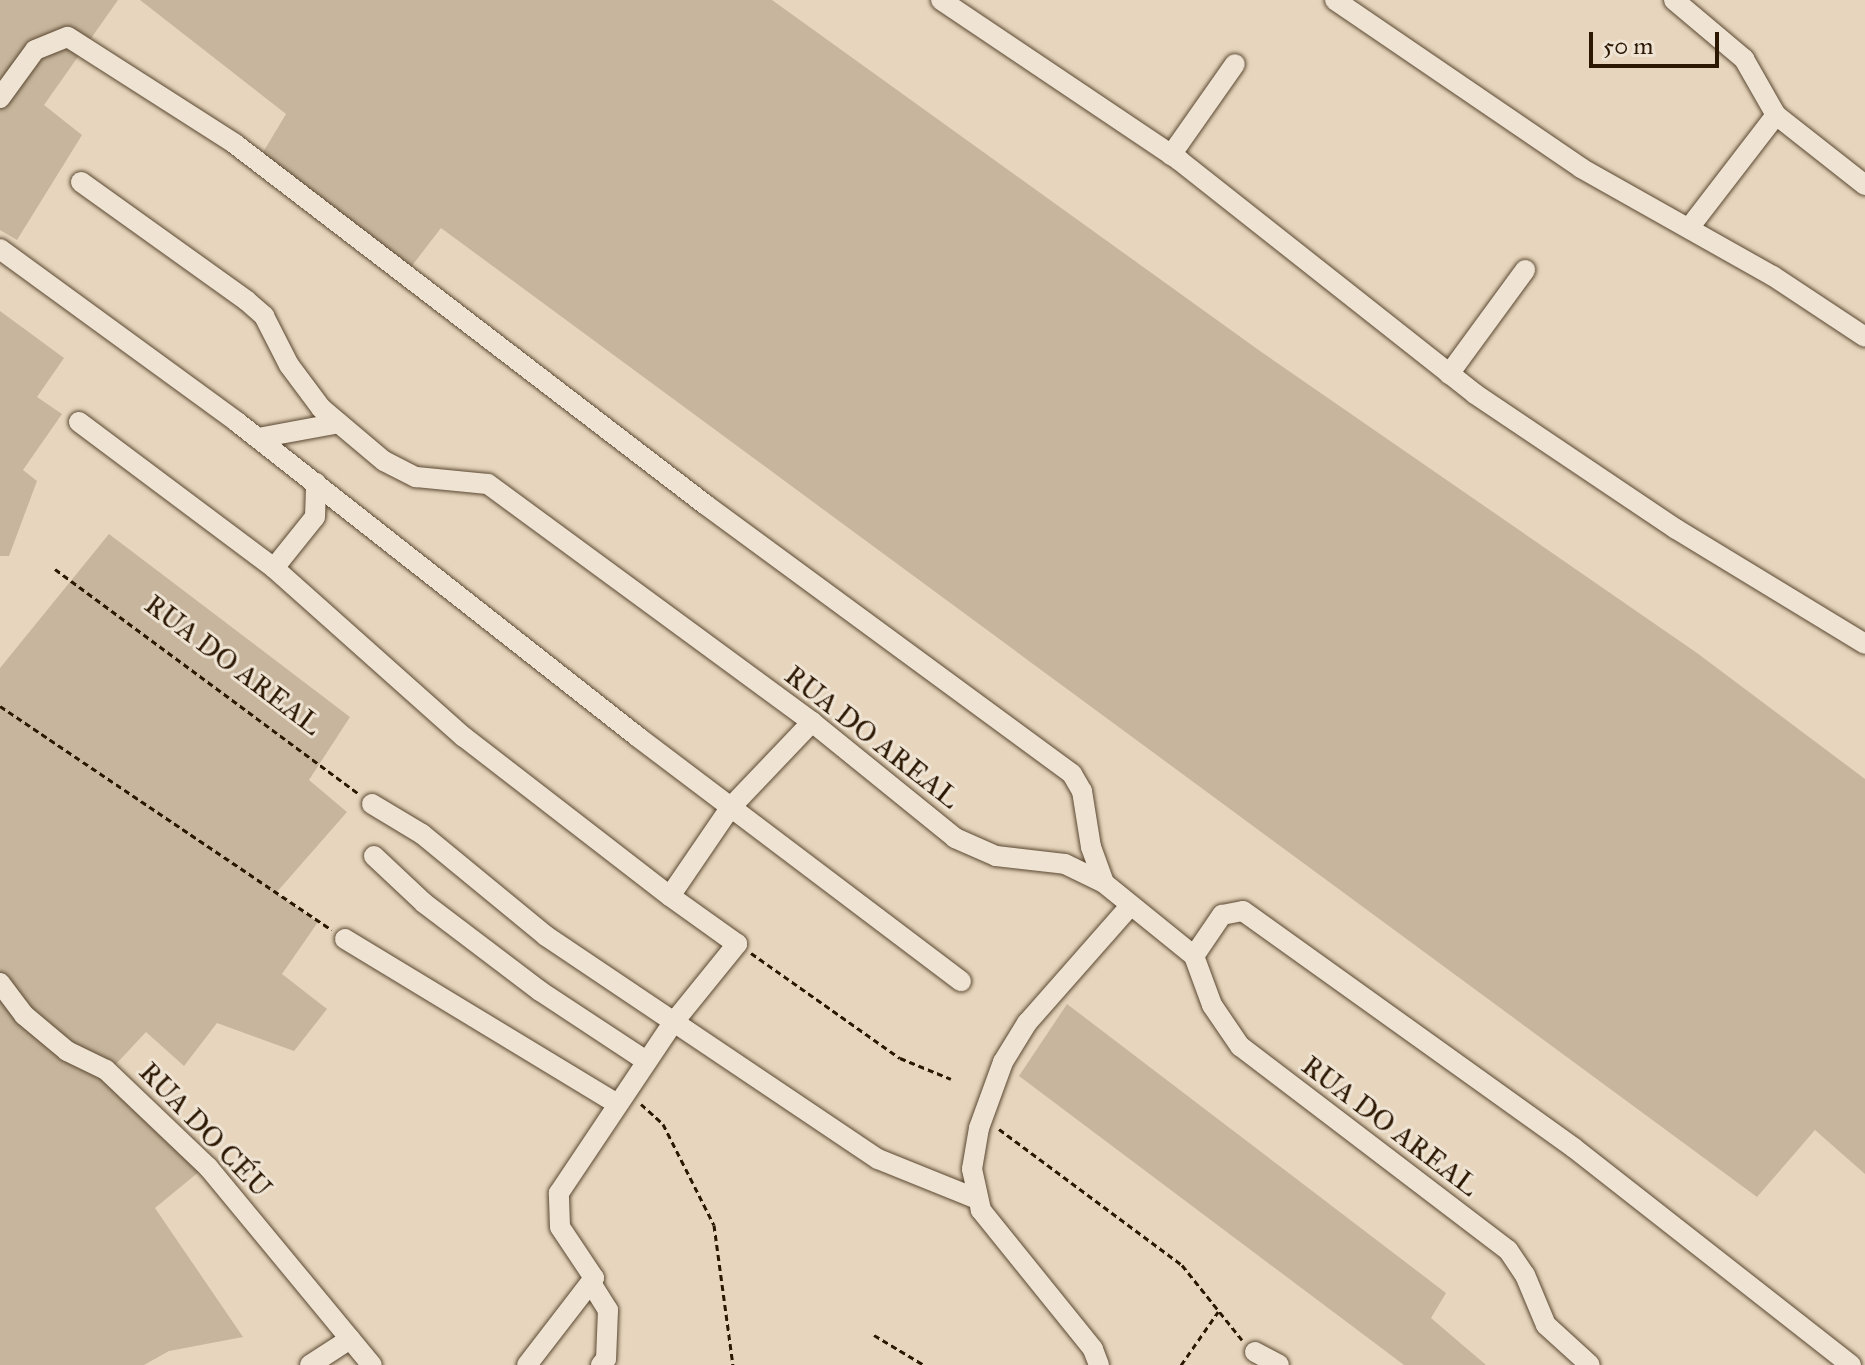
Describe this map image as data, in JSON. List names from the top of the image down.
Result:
{
  "streets": {
    "street": ["RUA DO AREAL", "RUA DO CÉU"]
  },
  "scale_bar": "50 m"
}
